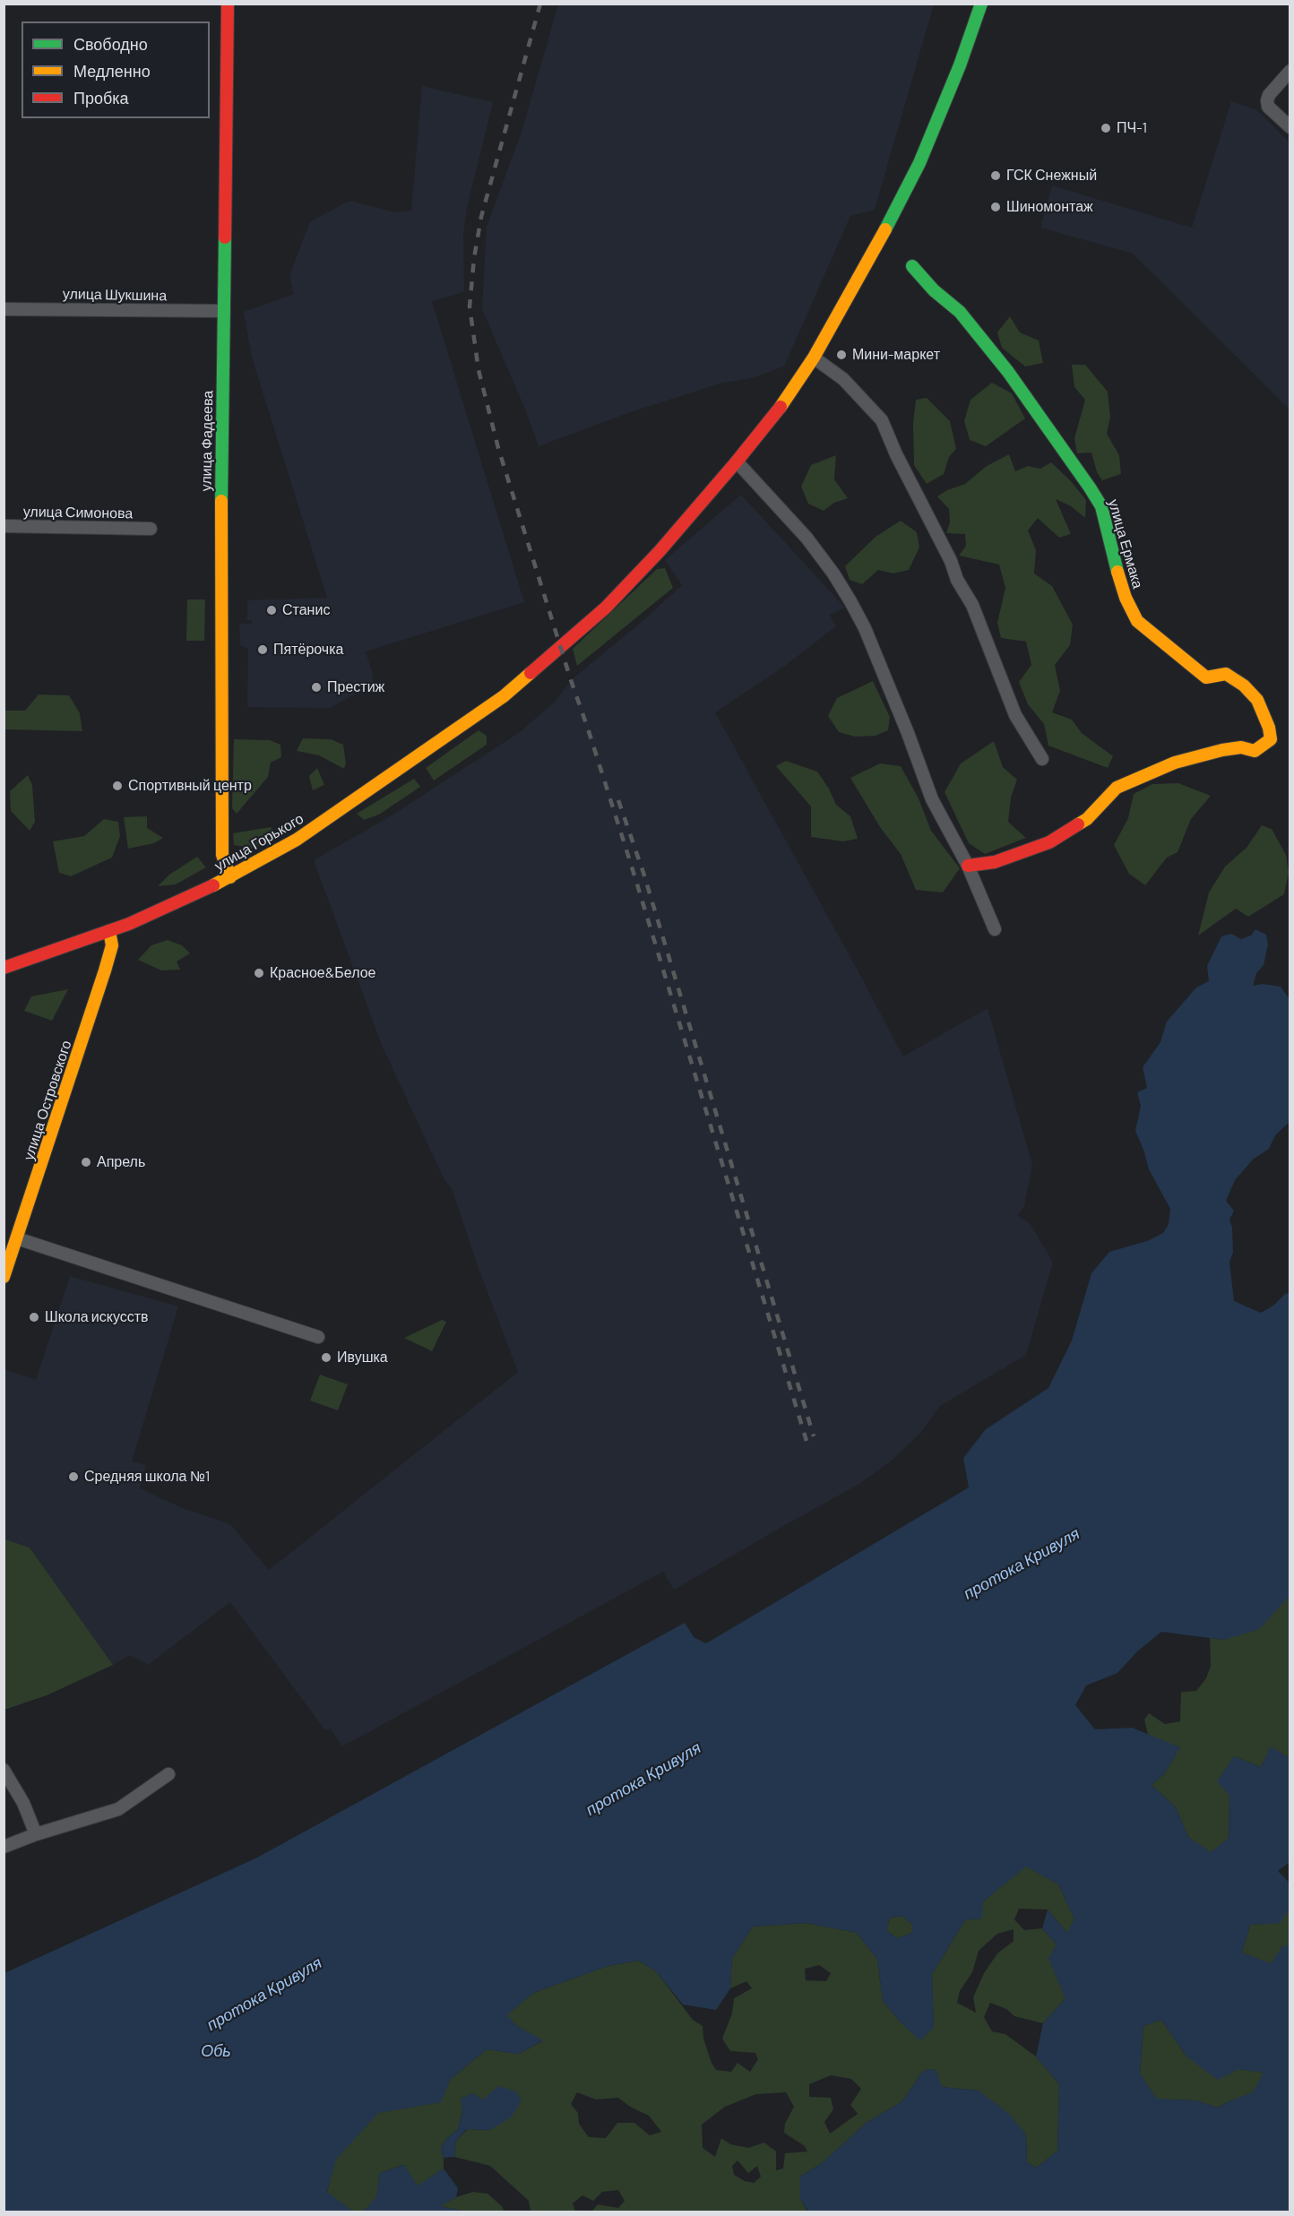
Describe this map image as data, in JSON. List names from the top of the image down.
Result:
{
  "streets": {
    "street": [
      "улица Шукшина",
      "улица Фадеева",
      "улица Симонова",
      "улица Ермака",
      "улица Горького",
      "улица Островского"
    ]
  },
  "crossings": [
    ["улица Шукшина", "улица Фадеева"],
    ["улица Фадеева", "улица Горького"],
    ["улица Горького", "улица Островского"]
  ],
  "water": ["протока Кривуля", "Обь"],
  "places": [
    "ПЧ-1",
    "ГСК Снежный",
    "Шиномонтаж",
    "Мини-маркет",
    "Станис",
    "Пятёрочка",
    "Престиж",
    "Спортивный центр",
    "Красное&Белое",
    "Апрель",
    "Школа искусств",
    "Ивушка",
    "Средняя школа №1"
  ],
  "legend": ["Свободно", "Медленно", "Пробка"]
}
